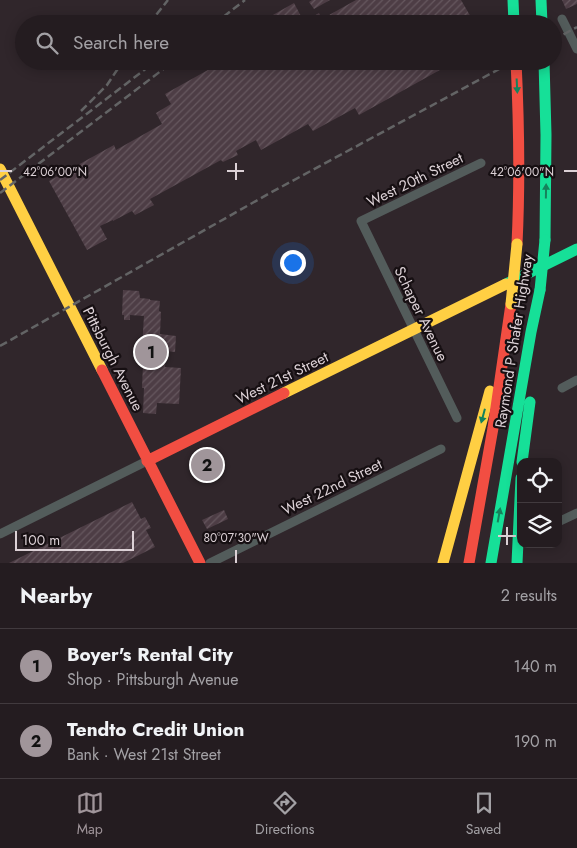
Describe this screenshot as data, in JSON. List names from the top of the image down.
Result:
{
  "streets": {
    "main road": ["Raymond P Shafer Highway", "Pittsburgh Avenue", "West 21st Street"],
    "street": ["West 20th Street", "Schaper Avenue", "West 22nd Street"]
  },
  "crossings": [
    ["West 20th Street", "Schaper Avenue"],
    ["Schaper Avenue", "West 21st Street"],
    ["Pittsburgh Avenue", "West 21st Street"]
  ],
  "scale_bar": "100 m",
  "page": {
    "search": "Search here",
    "pins": ["1", "2"],
    "scale": "100 m",
    "heading": ["Nearby", "2 results"],
    "list": [
      {
        "mark": "1",
        "name": "Boyer's Rental City",
        "note": "Shop · Pittsburgh Avenue",
        "value": "140 m"
      },
      {
        "mark": "2",
        "name": "Tendto Credit Union",
        "note": "Bank · West 21st Street",
        "value": "190 m"
      }
    ],
    "nav": ["Map", "Directions", "Saved"]
  },
  "coordinates": ["42°06'00\"N", "80°07'30\"W"]
}
